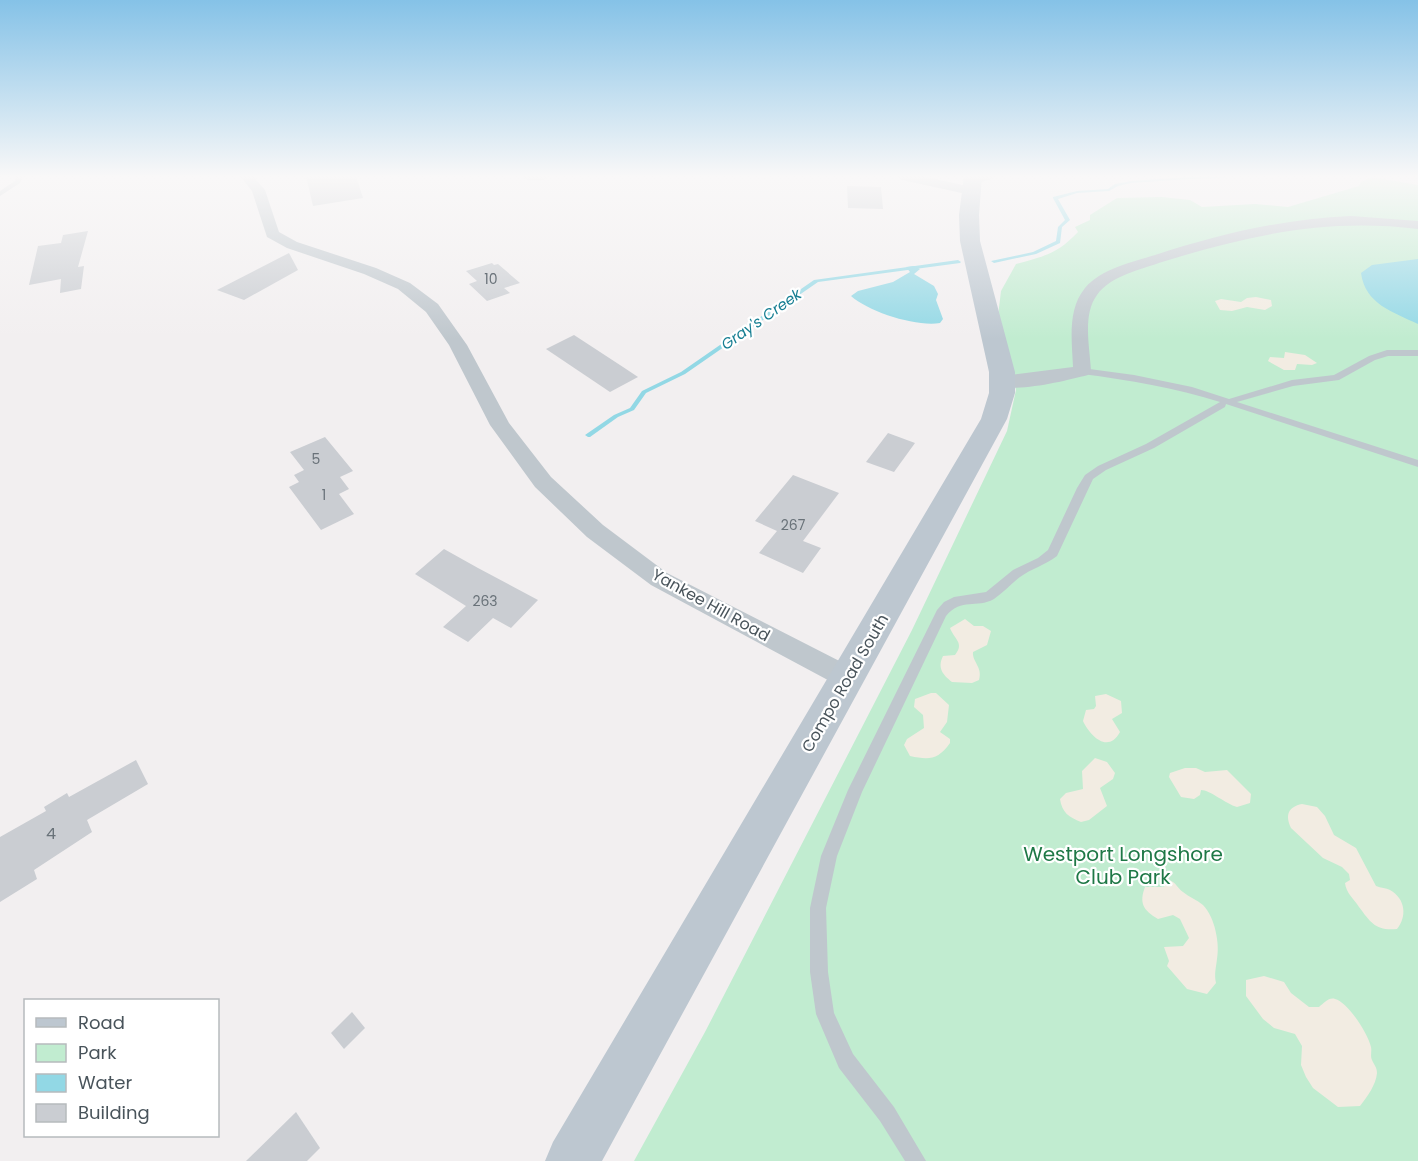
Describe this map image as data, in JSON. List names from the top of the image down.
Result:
{
  "streets": {
    "street": ["Yankee Hill Road", "Compo Road South"]
  },
  "crossings": [
    ["Yankee Hill Road", "Compo Road South"]
  ],
  "water": ["Gray's Creek"],
  "parks": ["Westport Longshore Club Park"],
  "house_numbers": [
    "10",
    "5",
    "1",
    "267",
    "263",
    "4"
  ],
  "legend": [
    "Road",
    "Park",
    "Water",
    "Building"
  ]
}
